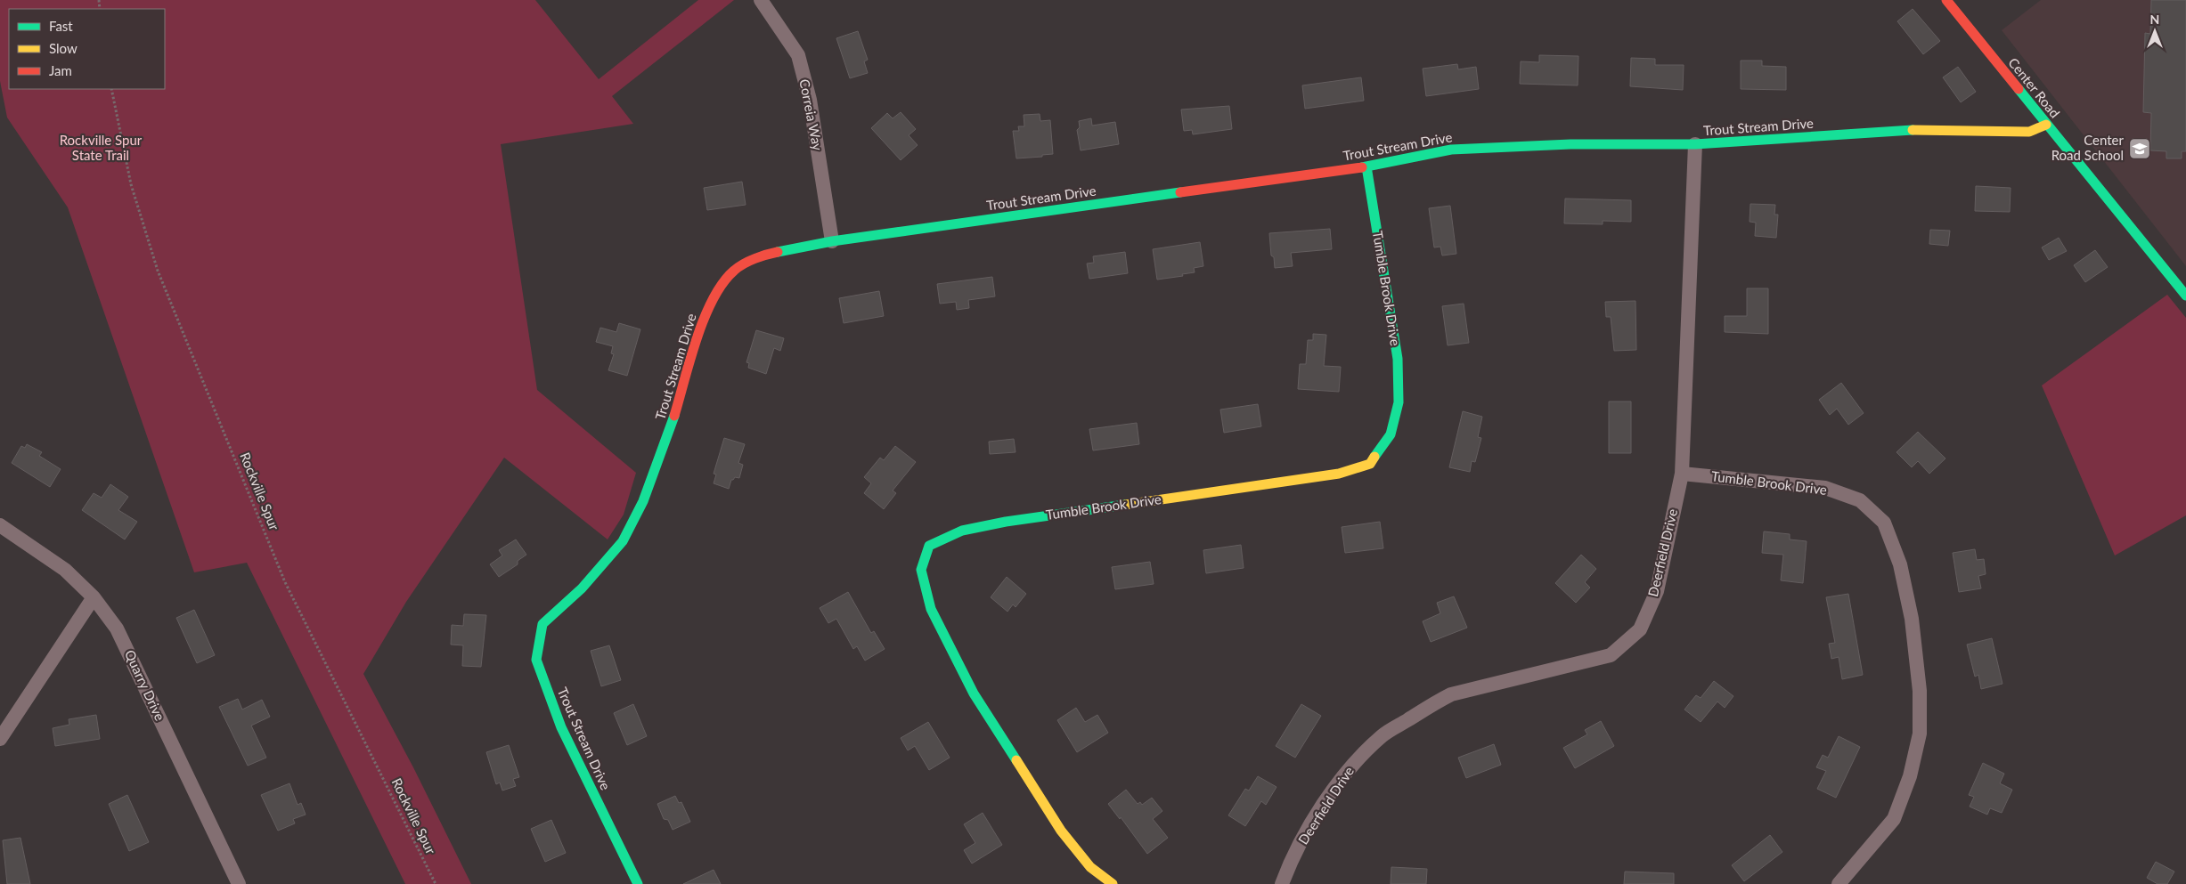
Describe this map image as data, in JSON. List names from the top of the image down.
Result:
{
  "streets": {
    "street": [
      "Center Road",
      "Correia Way",
      "Trout Stream Drive",
      "Tumble Brook Drive",
      "Deerfield Drive",
      "Quarry Drive"
    ],
    "path": ["Rockville Spur"]
  },
  "crossings": [
    ["Center Road", "Trout Stream Drive"],
    ["Correia Way", "Trout Stream Drive"],
    ["Trout Stream Drive", "Tumble Brook Drive"],
    ["Trout Stream Drive", "Deerfield Drive"],
    ["Tumble Brook Drive", "Deerfield Drive"]
  ],
  "parks": ["Rockville Spur State Trail"],
  "places": {
    "school or university": ["Center Road School"]
  },
  "legend": ["Fast", "Slow", "Jam"],
  "north": "top"
}
